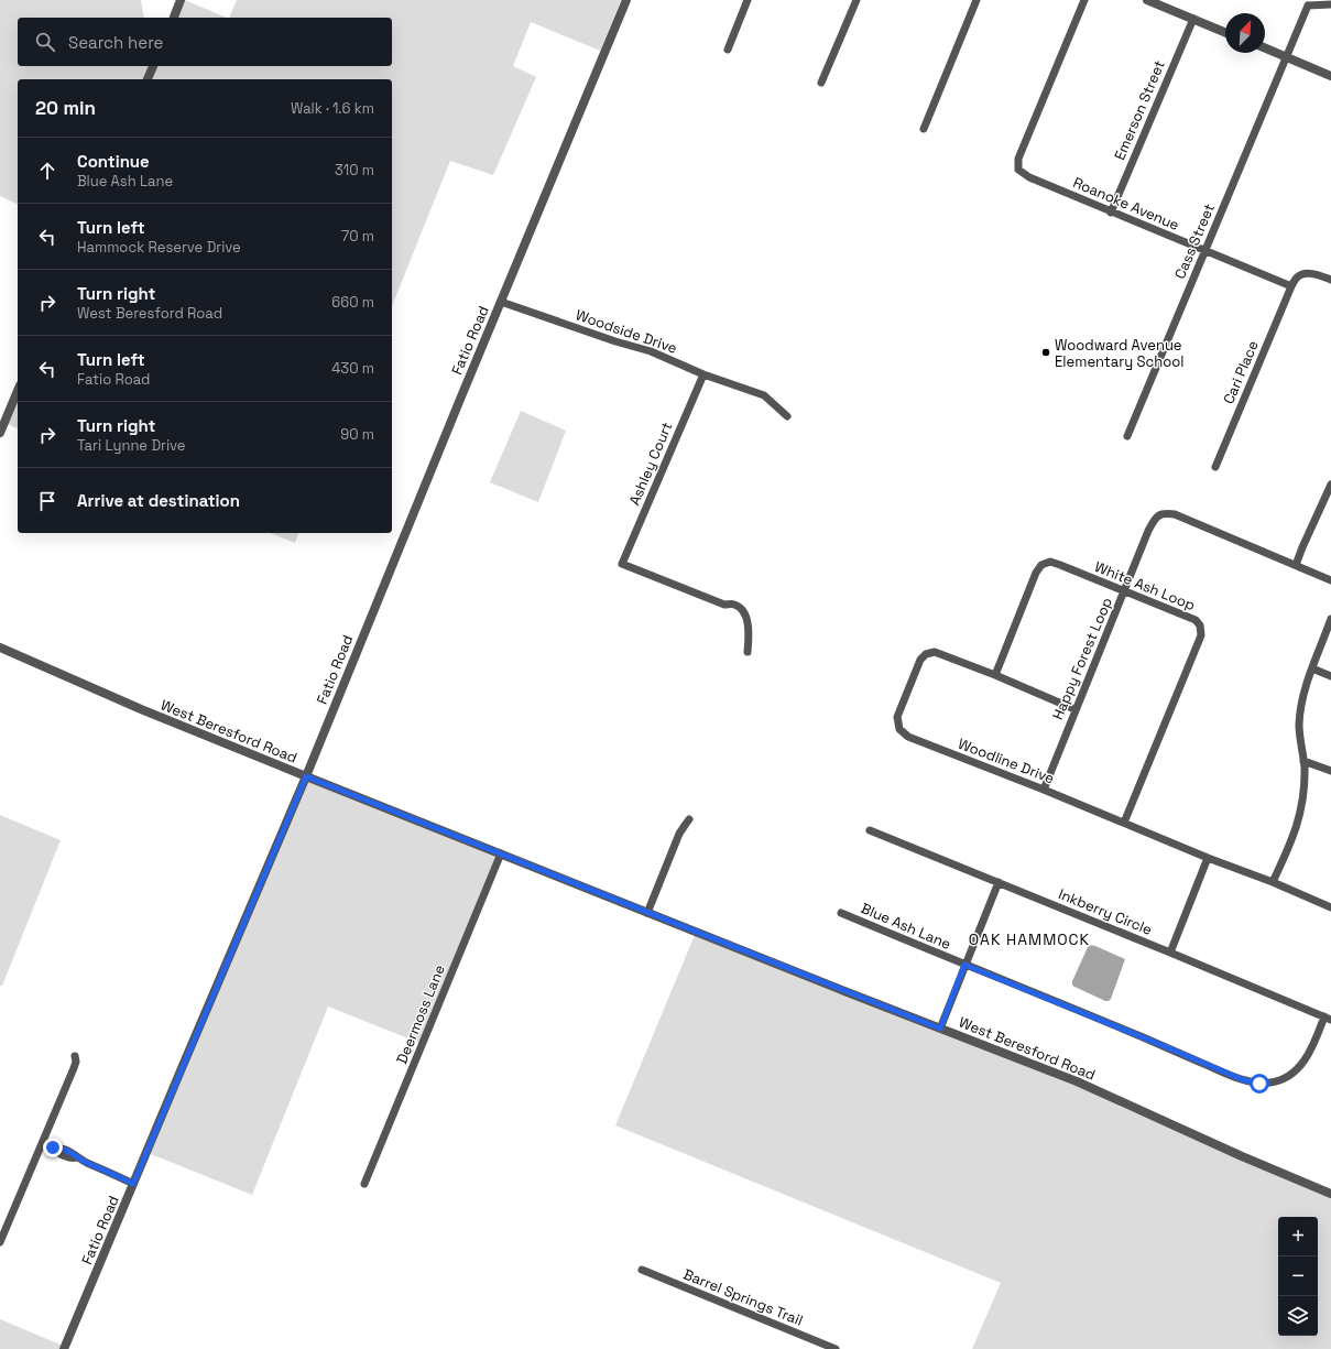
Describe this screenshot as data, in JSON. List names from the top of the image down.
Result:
{
  "streets": {
    "street": [
      "Emerson Street",
      "Roanoke Avenue",
      "Cass Street",
      "Woodside Drive",
      "Fatio Road",
      "Cari Place",
      "Ashley Court",
      "White Ash Loop",
      "Happy Forest Loop",
      "West Beresford Road",
      "Woodline Drive",
      "Inkberry Circle",
      "Blue Ash Lane",
      "Deermoss Lane",
      "Barrel Springs Trail"
    ]
  },
  "crossings": [
    ["Emerson Street", "Roanoke Avenue"],
    ["Roanoke Avenue", "Cass Street"],
    ["Roanoke Avenue", "Cari Place"],
    ["Woodside Drive", "Fatio Road"],
    ["Woodside Drive", "Ashley Court"],
    ["Fatio Road", "West Beresford Road"],
    ["White Ash Loop", "Happy Forest Loop"],
    ["White Ash Loop", "Woodline Drive"],
    ["Happy Forest Loop", "Woodline Drive"],
    ["West Beresford Road", "Deermoss Lane"],
    ["Inkberry Circle", "Blue Ash Lane"]
  ],
  "districts": ["OAK HAMMOCK"],
  "places": ["Woodward Avenue Elementary School"],
  "north": "top right",
  "page": {
    "search": "Search here",
    "heading": ["20 min", "Walk · 1.6 km"],
    "list": [
      ["Continue", "Blue Ash Lane", "310 m"],
      ["Turn left", "Hammock Reserve Drive", "70 m"],
      ["Turn right", "West Beresford Road", "660 m"],
      ["Turn left", "Fatio Road", "430 m"],
      ["Turn right", "Tari Lynne Drive", "90 m"],
      "Arrive at destination"
    ],
    "map_buttons": ["+", "−"]
  }
}
